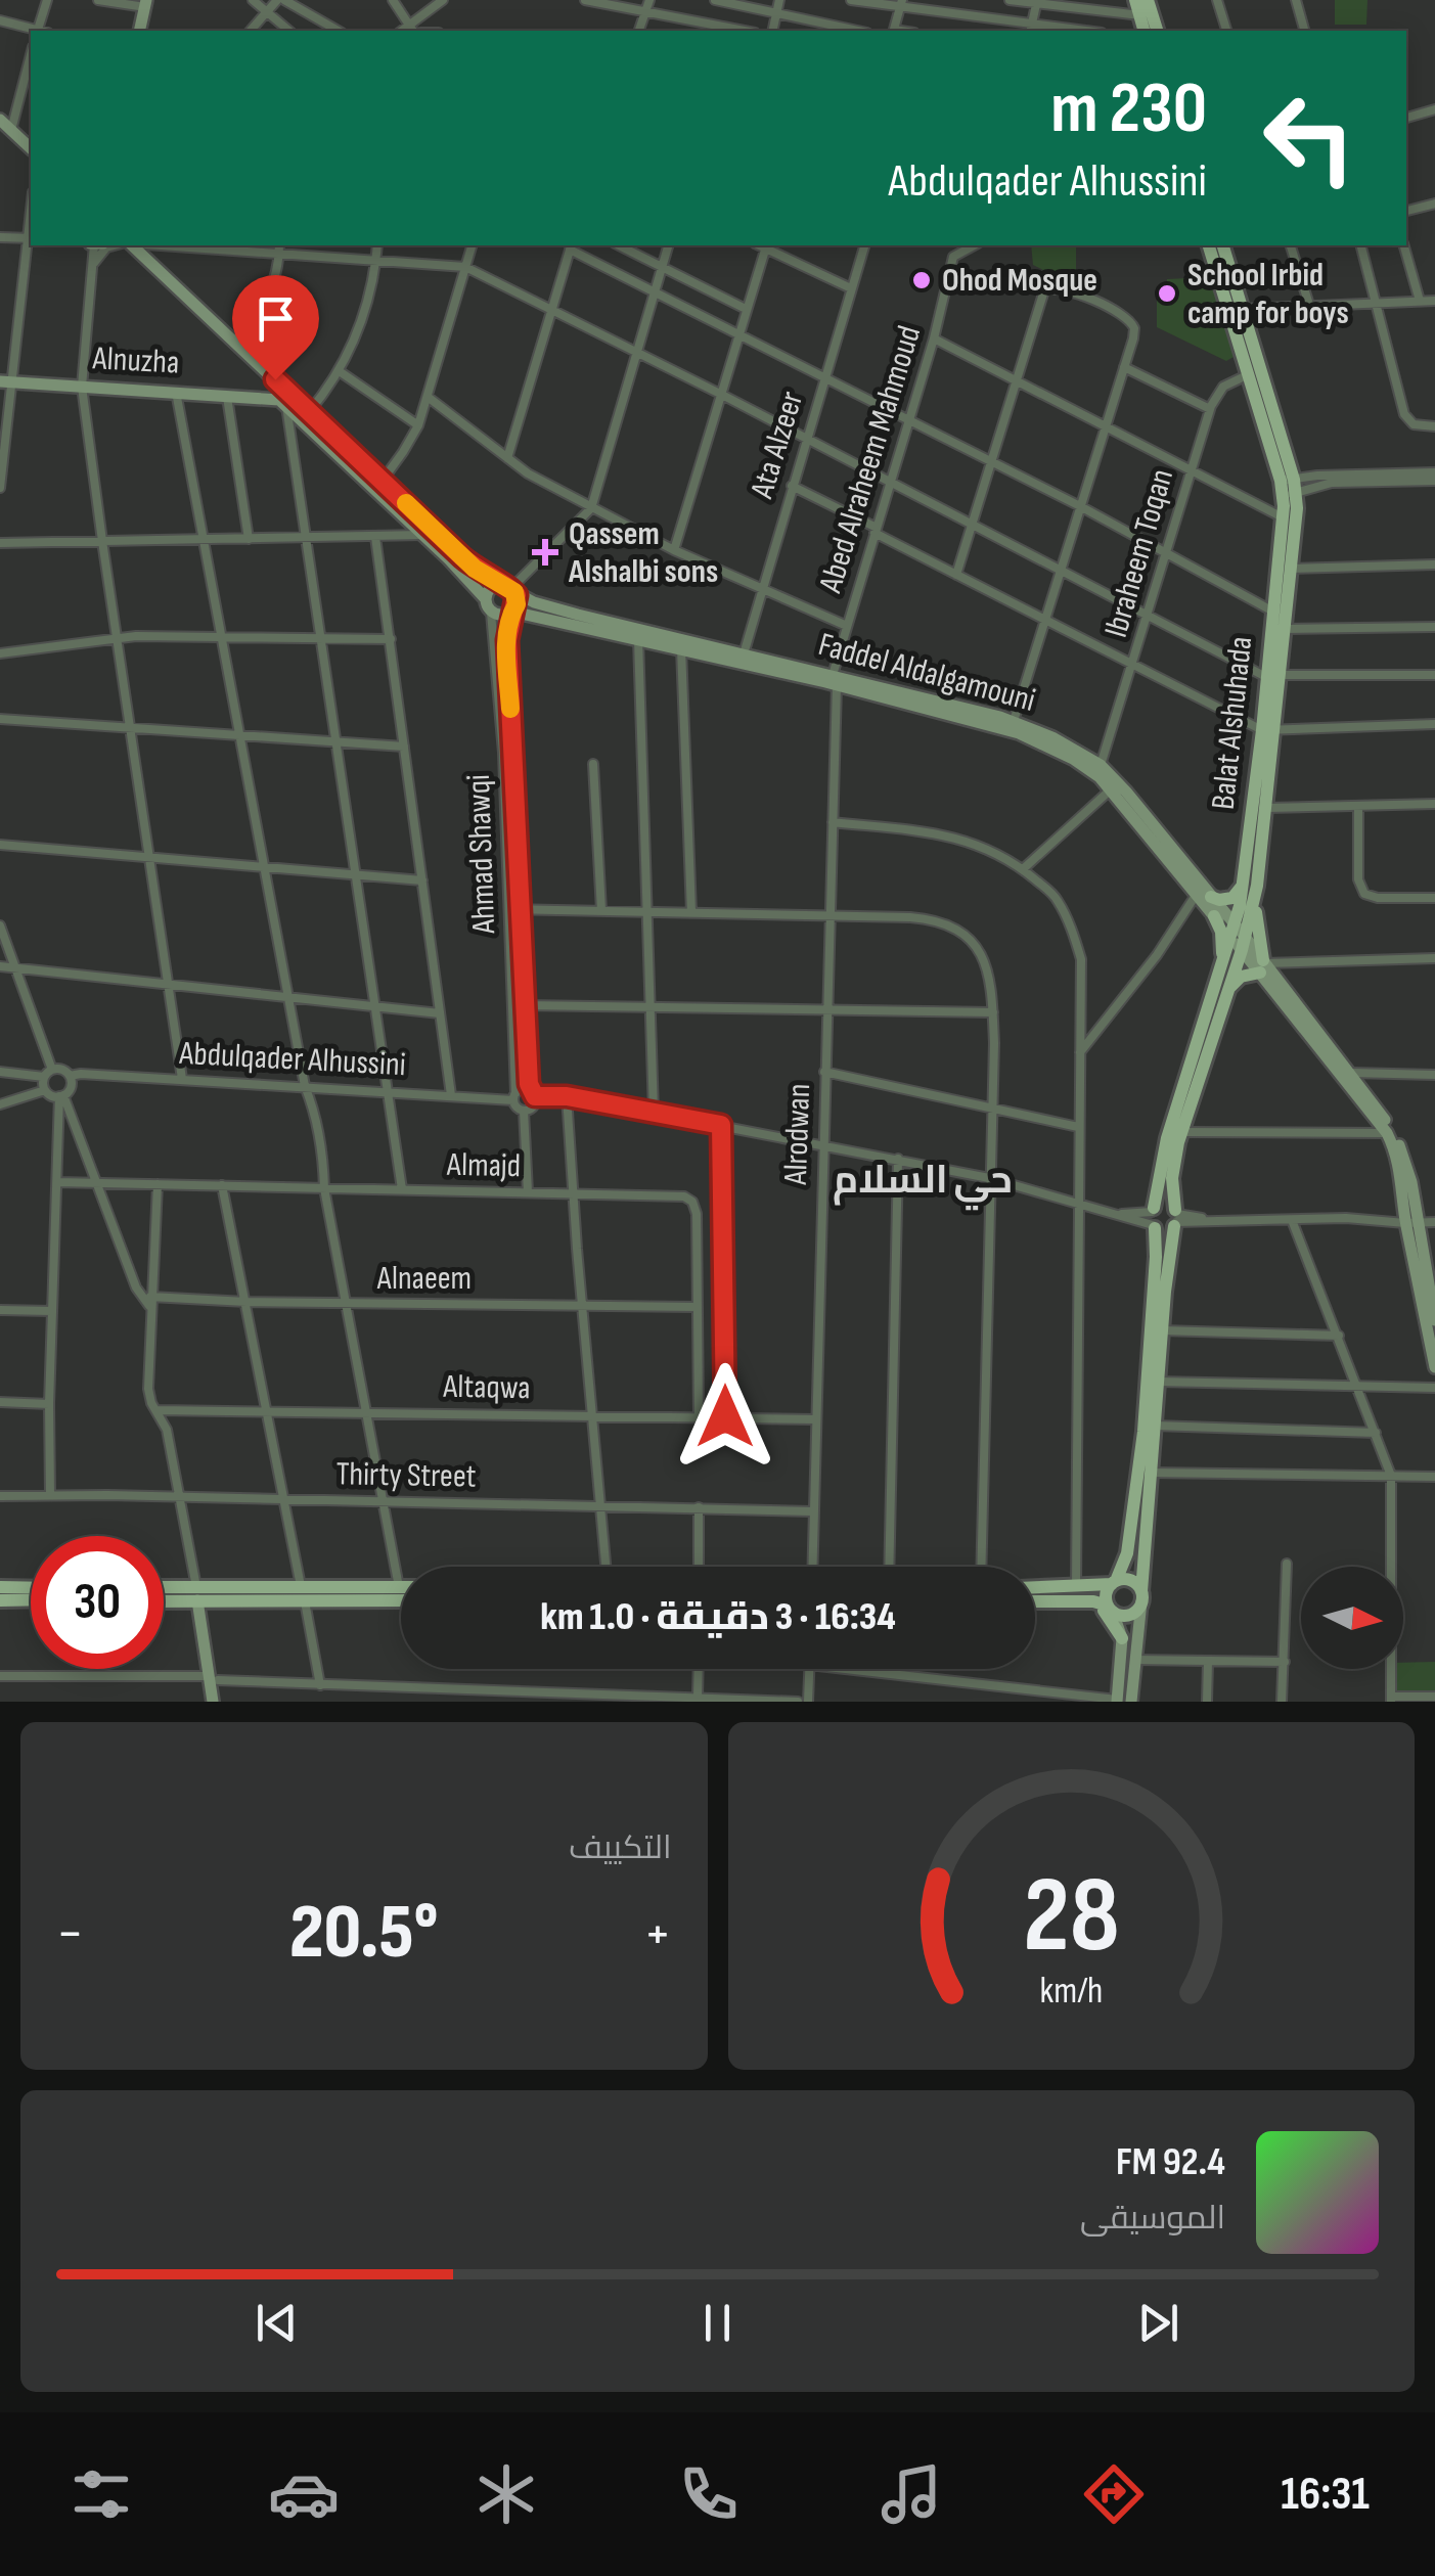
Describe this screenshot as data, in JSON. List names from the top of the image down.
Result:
{
  "streets": {
    "main road": ["Alnuzha", "Faddel Aldalgamouni", "Balat Alshuhada"],
    "street": [
      "Ata Alzeer",
      "Abed Alraheem Mahmoud",
      "Ibraheem Toqan",
      "Ahmad Shawqi",
      "Abdulqader Alhussini",
      "Alrodwan",
      "Almajd",
      "Alnaeem",
      "Altaqwa",
      "Thirty Street"
    ]
  },
  "crossings": [
    ["Ata Alzeer", "Faddel Aldalgamouni"],
    ["Abed Alraheem Mahmoud", "Faddel Aldalgamouni"],
    ["Abed Alraheem Mahmoud", "Alrodwan"],
    ["Ibraheem Toqan", "Faddel Aldalgamouni"],
    ["Faddel Aldalgamouni", "Balat Alshuhada"],
    ["Faddel Aldalgamouni", "Ahmad Shawqi"],
    ["Faddel Aldalgamouni", "Alrodwan"],
    ["Ahmad Shawqi", "Abdulqader Alhussini"],
    ["Alrodwan", "Altaqwa"],
    ["Alrodwan", "Thirty Street"],
    ["Almajd", "Alnaeem"],
    ["Almajd", "Altaqwa"]
  ],
  "districts": ["حي السلام"],
  "places": {
    "other": ["Ohod Mosque", "School Irbid camp for boys"],
    "health": ["Qassem Alshalbi sons"]
  },
  "north": "right",
  "page": {
    "turn": ["230 m", "Abdulqader Alhussini"],
    "limit": "30",
    "trip": "16:34 · 3 دقيقة · 1.0 km",
    "tile": "التكييف",
    "heat": ["−", "20.5°", "+"],
    "song": ["92.4 FM", "الموسيقى"],
    "tabs": "16:31",
    "gauge": ["28", "km/h"]
  }
}
